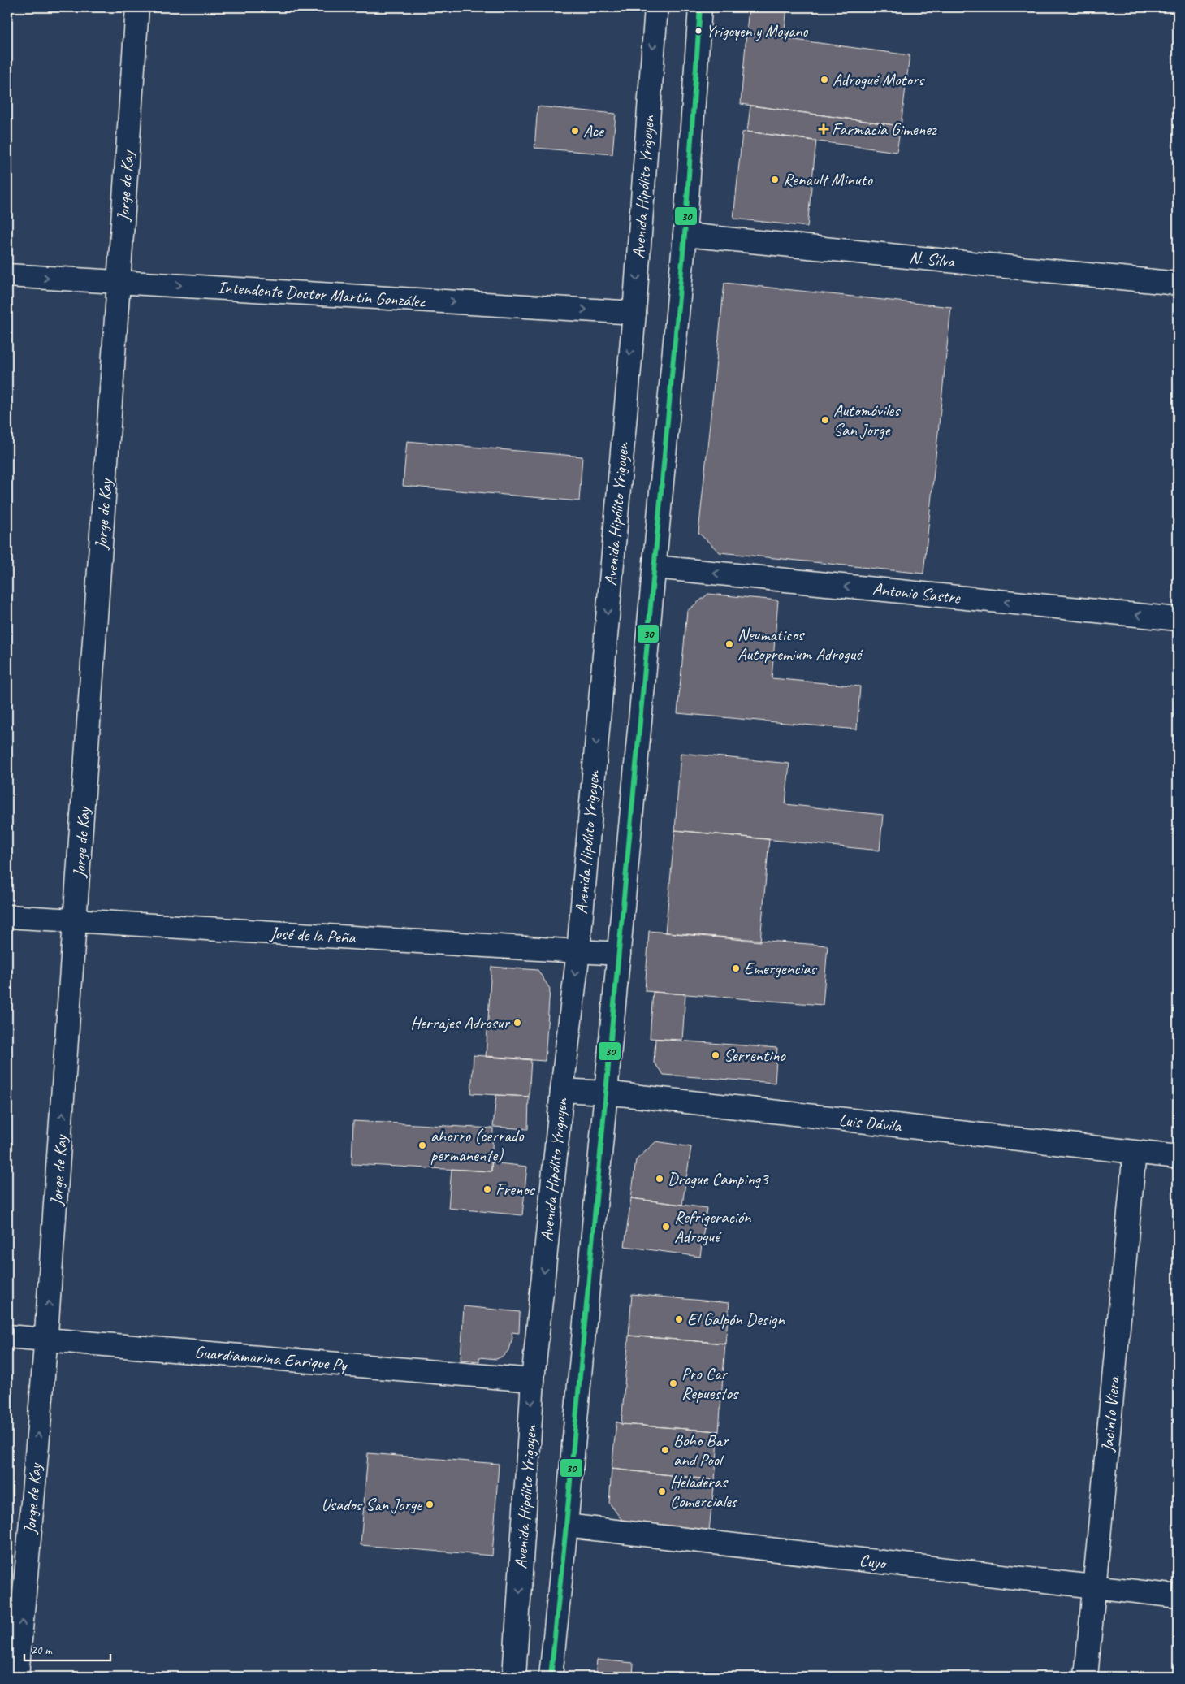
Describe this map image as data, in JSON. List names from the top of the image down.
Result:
{
  "streets": {
    "street": [
      "Jorge de Kay",
      "Avenida Hipólito Yrigoyen",
      "N. Silva",
      "Intendente Doctor Martín González",
      "Antonio Sastre",
      "José de la Peña",
      "Luis Dávila",
      "Guardiamarina Enrique Py",
      "Jacinto Viera",
      "Cuyo"
    ]
  },
  "crossings": [
    ["Jorge de Kay", "Intendente Doctor Martín González"],
    ["Jorge de Kay", "José de la Peña"],
    ["Jorge de Kay", "Guardiamarina Enrique Py"],
    ["Avenida Hipólito Yrigoyen", "Intendente Doctor Martín González"],
    ["Avenida Hipólito Yrigoyen", "José de la Peña"],
    ["Avenida Hipólito Yrigoyen", "Luis Dávila"],
    ["Avenida Hipólito Yrigoyen", "Guardiamarina Enrique Py"],
    ["Luis Dávila", "Jacinto Viera"],
    ["Jacinto Viera", "Cuyo"]
  ],
  "one_way": ["Jorge de Kay", "Intendente Doctor Martín González", "Antonio Sastre"],
  "places": {
    "other": [
      "Yrigoyen y Moyano",
      "Adrogué Motors",
      "Ace",
      "Renault Minuto",
      "Automóviles San Jorge",
      "Neumaticos Autopremium Adrogué",
      "Emergencias",
      "Herrajes Adrosur",
      "Serrentino",
      "ahorro (cerrado permanente)",
      "Drogue Camping3",
      "Frenos",
      "Refrigeración Adrogué",
      "El Galpón Design",
      "Pro Car Repuestos",
      "Boho Bar and Pool",
      "Heladeras Comerciales",
      "Usados San Jorge"
    ],
    "health": ["Farmacia Gimenez"]
  },
  "lines": ["transit line 30"],
  "scale_bar": "20 m"
}
